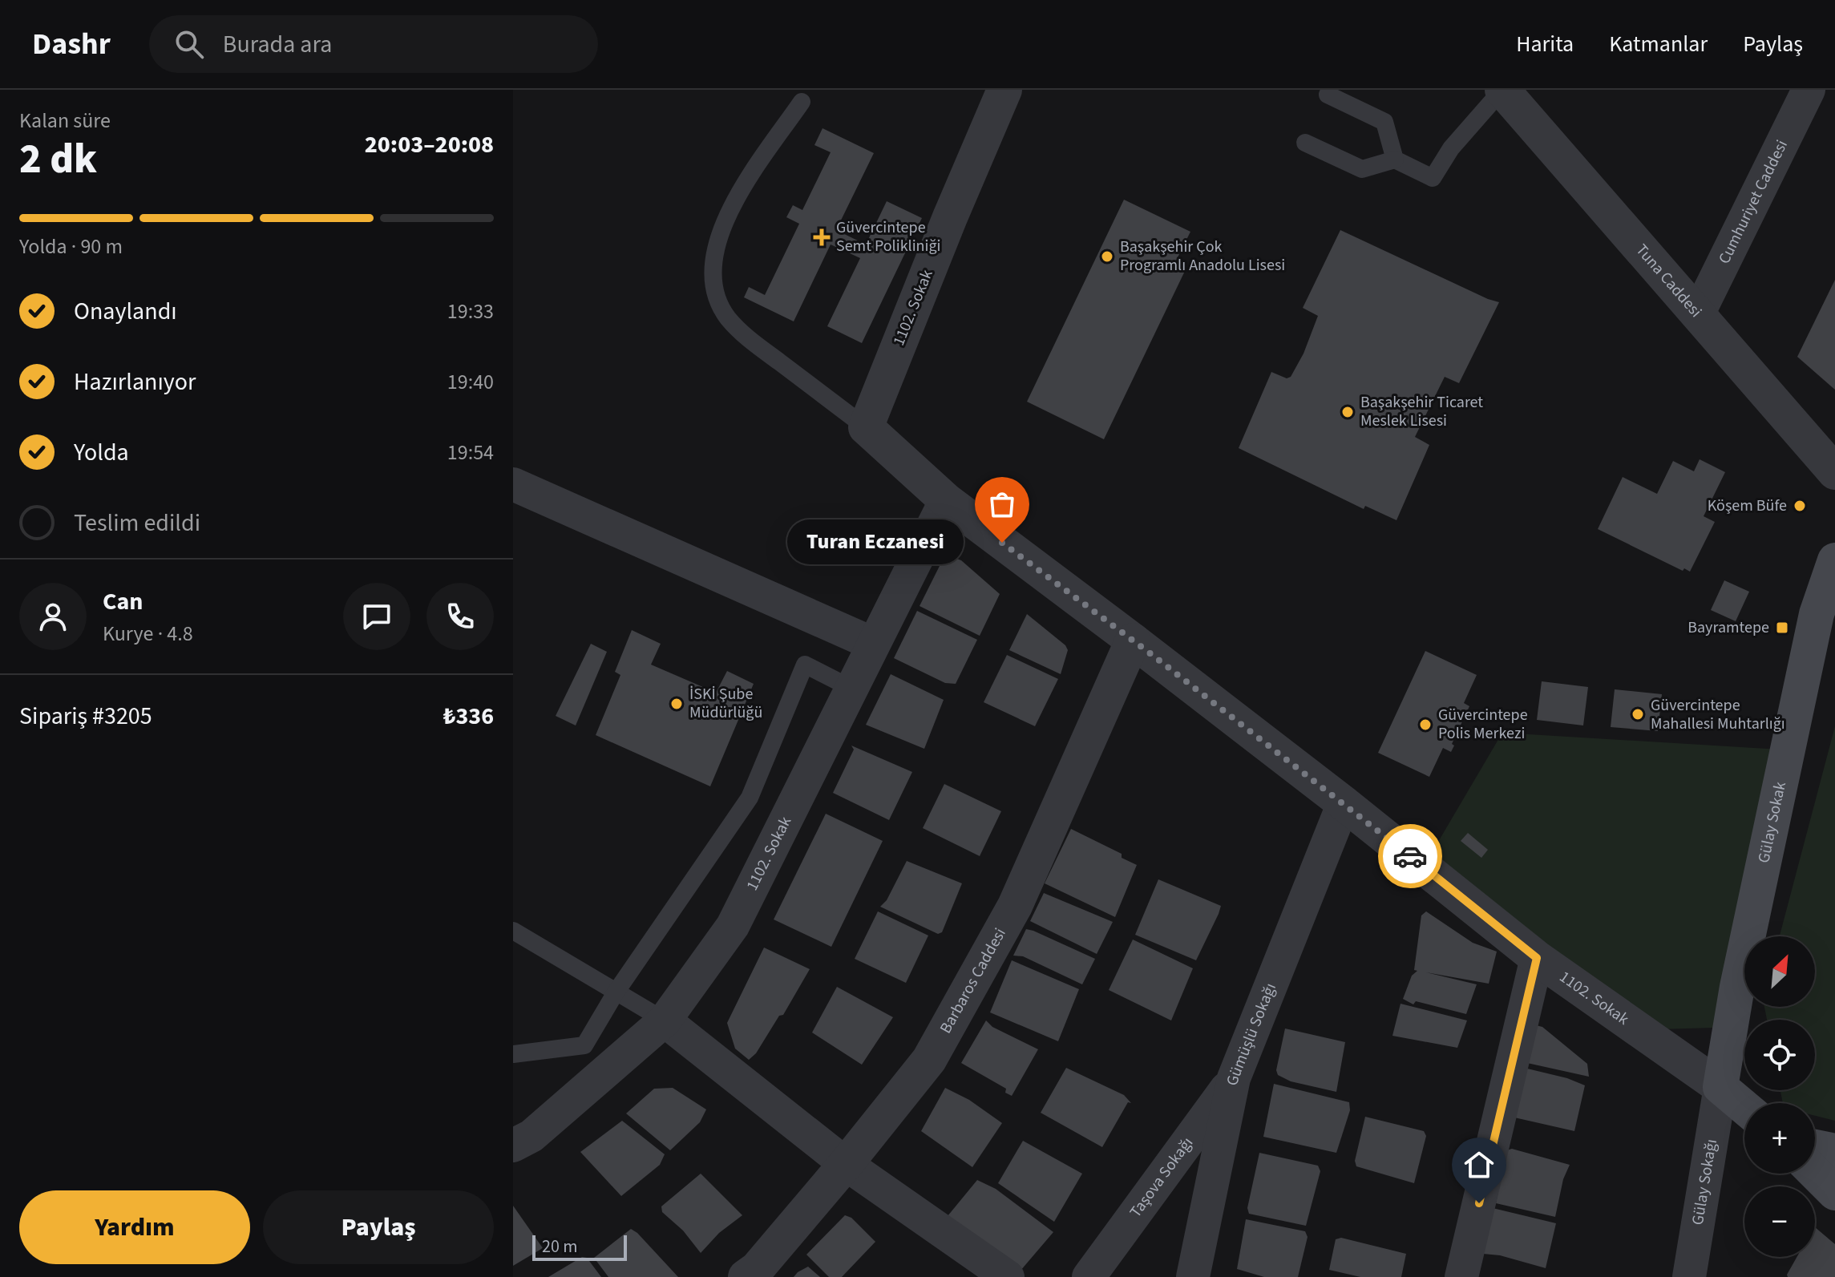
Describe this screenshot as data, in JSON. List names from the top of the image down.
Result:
{
  "streets": {
    "main road": ["1102. Sokak", "Gülay Sokak"],
    "street": [
      "Cumhuriyet Caddesi",
      "Tuna Caddesi",
      "Barbaros Caddesi",
      "Gümüşlü Sokağı",
      "Taşova Sokağı",
      "Gülay Sokağı"
    ]
  },
  "crossings": [
    ["Cumhuriyet Caddesi", "Tuna Caddesi"],
    ["1102. Sokak", "Gülay Sokak"],
    ["1102. Sokak", "Barbaros Caddesi"],
    ["1102. Sokak", "Gümüşlü Sokağı"],
    ["1102. Sokak", "Gülay Sokağı"],
    ["Gülay Sokak", "Gülay Sokağı"],
    ["Gümüşlü Sokağı", "Taşova Sokağı"]
  ],
  "places": {
    "health": ["Güvercintepe Semt Polikliniği"],
    "other": [
      "Başakşehir Çok Programlı Anadolu Lisesi",
      "Başakşehir Ticaret Meslek Lisesi",
      "Köşem Büfe",
      "Turan Eczanesi",
      "İSKİ Şube Müdürlüğü",
      "Güvercintepe Mahallesi Muhtarlığı",
      "Güvercintepe Polis Merkezi"
    ],
    "transit": ["Bayramtepe"]
  },
  "scale_bar": "20 m",
  "north": "top right",
  "page": {
    "header": "Dashr",
    "search": "Burada ara",
    "nav": ["Harita", "Katmanlar", "Paylaş"],
    "heading": ["2 dk", "Kalan süre", "20:03–20:08"],
    "panel": [
      "Can",
      "Kurye · 4.8",
      "Sipariş #3205",
      "₺336"
    ],
    "bar": "Yolda · 90 m",
    "list": [
      ["Onaylandı", "19:33"],
      ["Hazırlanıyor", "19:40"],
      ["Yolda", "19:54"],
      "Teslim edildi"
    ],
    "bubble": "Turan Eczanesi",
    "map_buttons": ["+", "−"],
    "buttons": ["Yardım", "Paylaş"],
    "scale": "20 m"
  }
}
